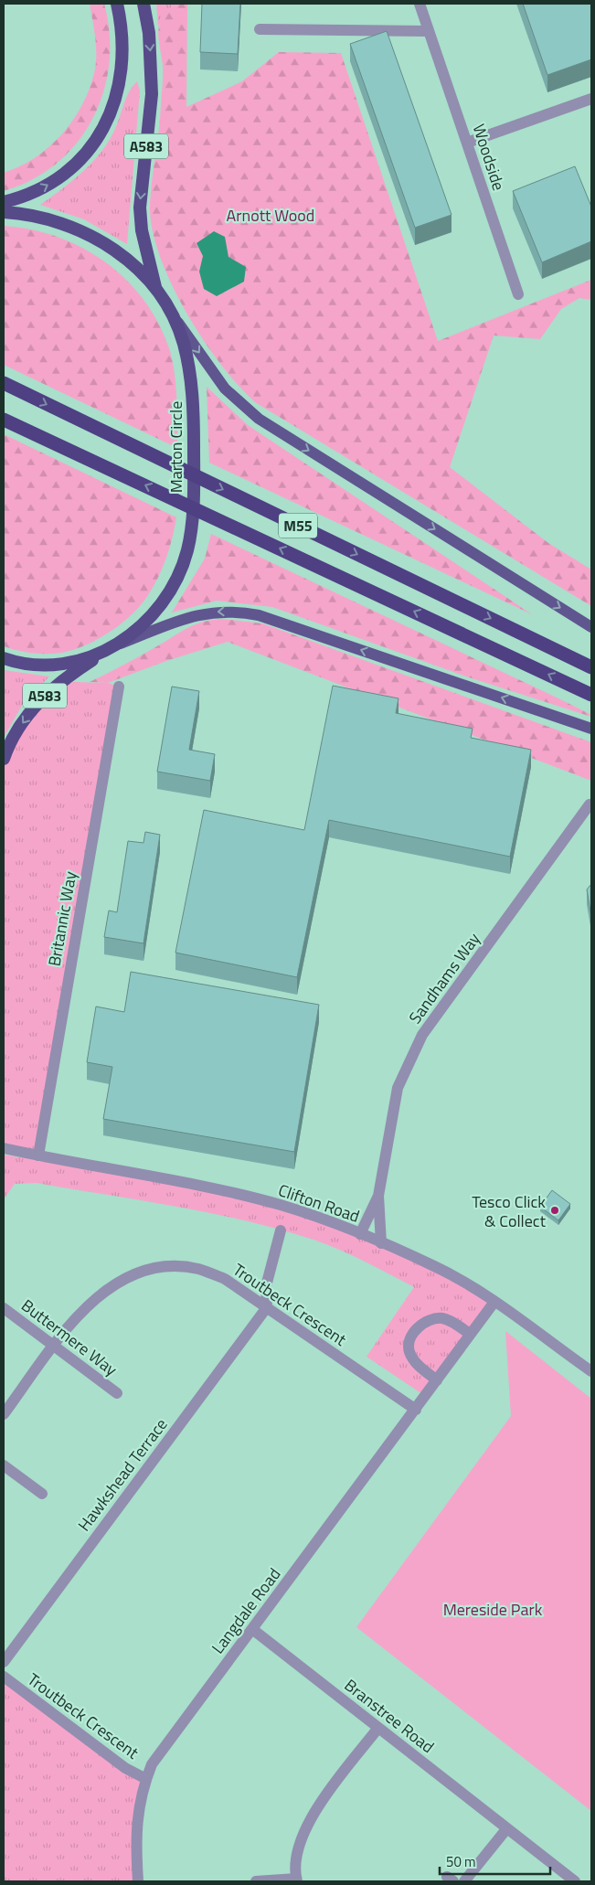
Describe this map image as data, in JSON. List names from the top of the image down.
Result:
{
  "streets": {
    "highway": ["A583", "Marton Circle", "M55"],
    "street": [
      "Woodside",
      "Britannic Way",
      "Sandhams Way",
      "Clifton Road",
      "Troutbeck Crescent",
      "Buttermere Way",
      "Hawkshead Terrace",
      "Langdale Road",
      "Branstree Road"
    ]
  },
  "crossings": [
    ["A583", "Marton Circle"],
    ["Britannic Way", "Clifton Road"],
    ["Sandhams Way", "Clifton Road"],
    ["Clifton Road", "Langdale Road"],
    ["Troutbeck Crescent", "Buttermere Way"],
    ["Troutbeck Crescent", "Hawkshead Terrace"],
    ["Troutbeck Crescent", "Langdale Road"],
    ["Langdale Road", "Branstree Road"]
  ],
  "parks": ["Arnott Wood", "Mereside Park"],
  "places": ["Tesco Click & Collect"],
  "scale_bar": "50 m"
}
